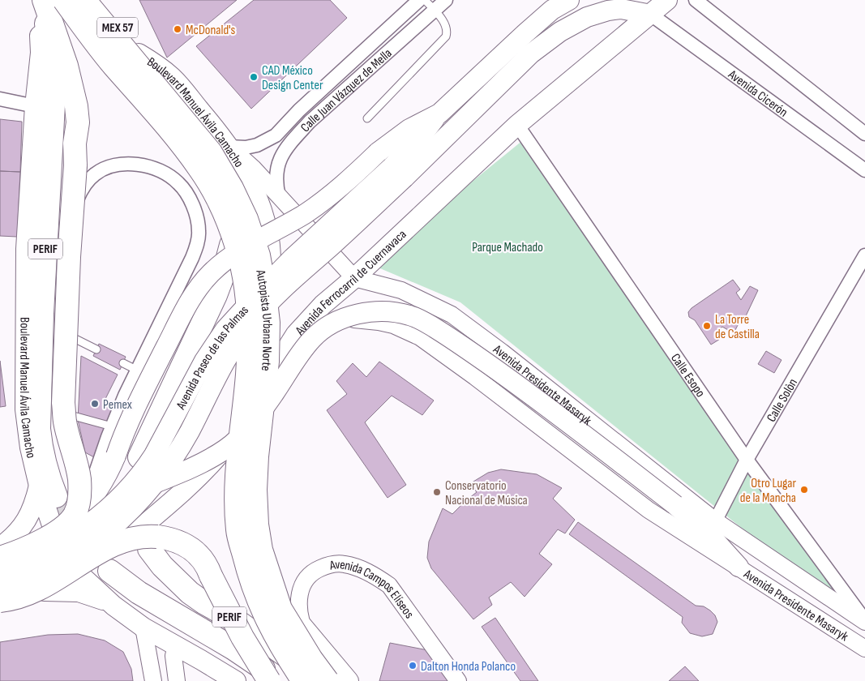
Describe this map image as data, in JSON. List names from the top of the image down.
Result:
{
  "streets": {
    "highway": [
      "MEX 57",
      "Boulevard Manuel Ávila Camacho",
      "PERIF",
      "Autopista Urbana Norte"
    ],
    "main road": ["Avenida Ferrocarril de Cuernavaca", "Avenida Paseo de las Palmas"],
    "street": [
      "Calle Juan Vázquez de Mella",
      "Avenida Cicerón",
      "Calle Esopo",
      "Avenida Presidente Masaryk",
      "Calle Solòn",
      "Avenida Campos Elíseos"
    ]
  },
  "crossings": [
    ["Calle Juan Vázquez de Mella", "Boulevard Manuel Ávila Camacho"],
    ["Avenida Cicerón", "Avenida Ferrocarril de Cuernavaca"],
    ["Boulevard Manuel Ávila Camacho", "Avenida Ferrocarril de Cuernavaca"],
    ["Boulevard Manuel Ávila Camacho", "Avenida Campos Elíseos"],
    ["Avenida Ferrocarril de Cuernavaca", "Calle Esopo"],
    ["Avenida Ferrocarril de Cuernavaca", "Avenida Presidente Masaryk"],
    ["Calle Esopo", "Avenida Presidente Masaryk"],
    ["Calle Esopo", "Calle Solòn"],
    ["Avenida Presidente Masaryk", "Calle Solòn"]
  ],
  "parks": ["Parque Machado"],
  "places": [
    "McDonald's",
    "CAD México Design Center",
    "La Torre de Castilla",
    "Pemex",
    "Otro Lugar de la Mancha",
    "Conservatorio Nacional de Música",
    "Dalton Honda Polanco"
  ]
}
